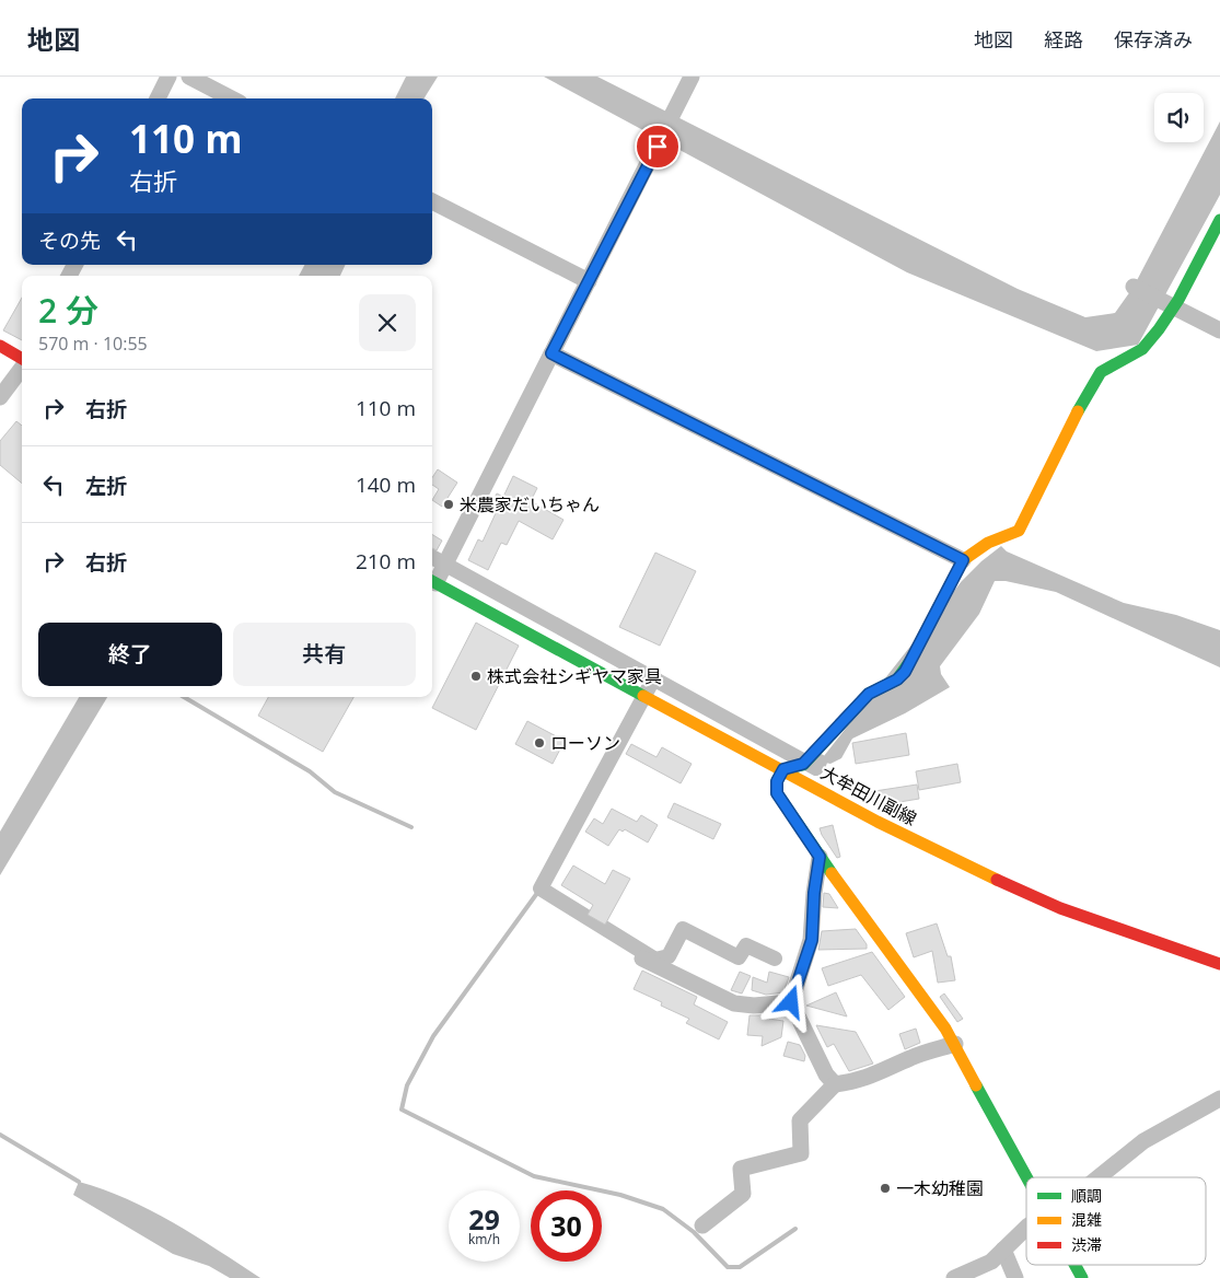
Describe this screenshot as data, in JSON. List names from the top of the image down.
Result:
{
  "streets": {
    "street": ["大牟田川副線"]
  },
  "places": [
    "米農家だいちゃん",
    "株式会社シギヤマ家具",
    "ローソン",
    "一木幼稚園"
  ],
  "legend": ["順調", "混雑", "渋滞"],
  "page": {
    "header": "地図",
    "nav": ["地図", "経路", "保存済み"],
    "turn": ["110 m", "右折"],
    "then": "その先",
    "heading": ["2 分", "570 m · 10:55"],
    "list": [
      {
        "name": "右折",
        "value": "110 m"
      },
      {
        "name": "左折",
        "value": "140 m"
      },
      {
        "name": "右折",
        "value": "210 m"
      }
    ],
    "buttons": ["終了", "共有"],
    "speed": "29 km/h",
    "limit": "30"
  }
}
